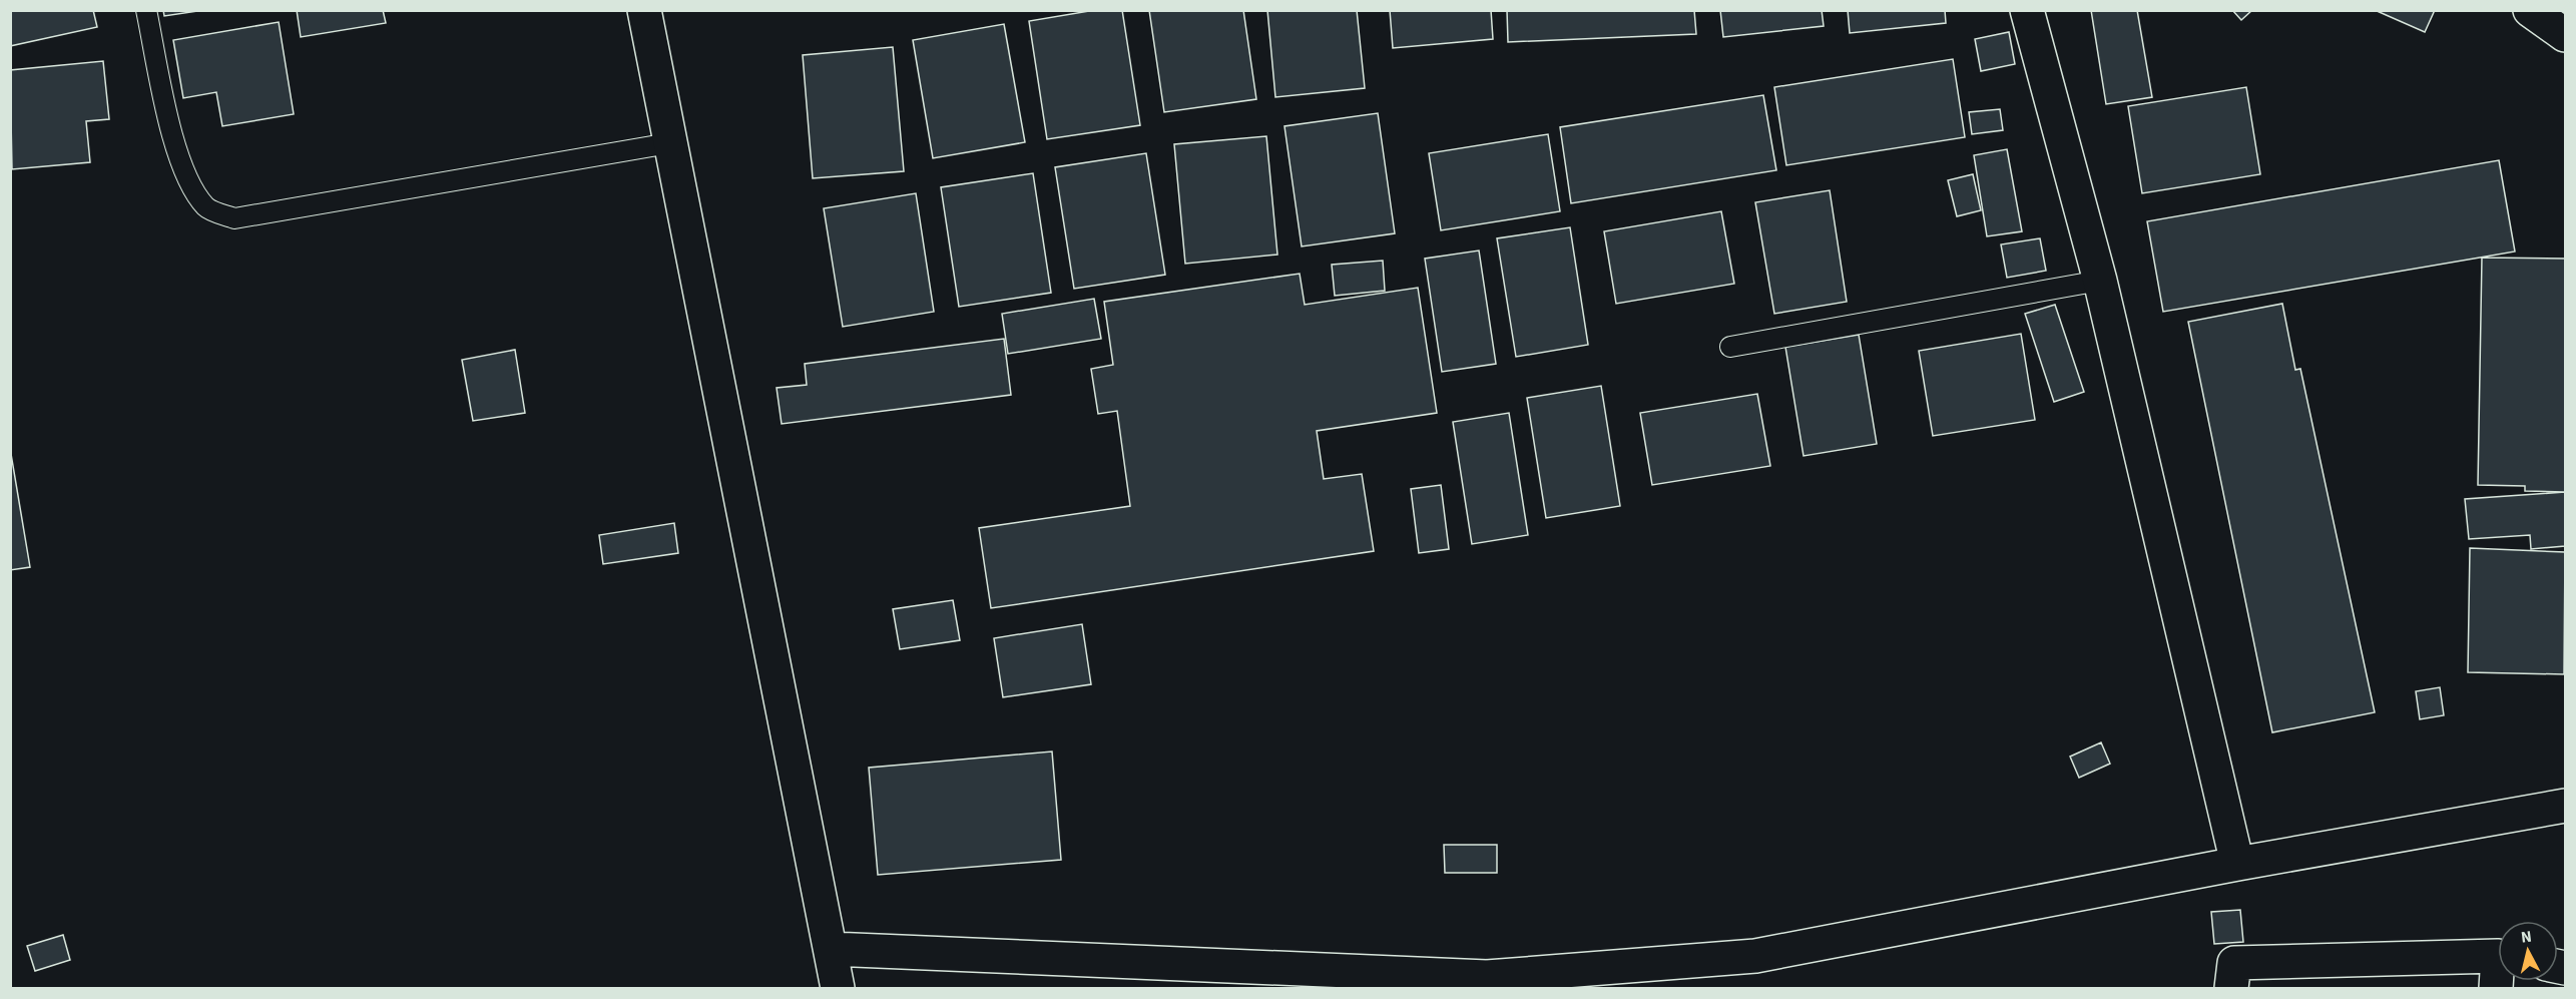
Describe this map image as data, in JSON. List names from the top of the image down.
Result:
{
  "north": "top"
}
